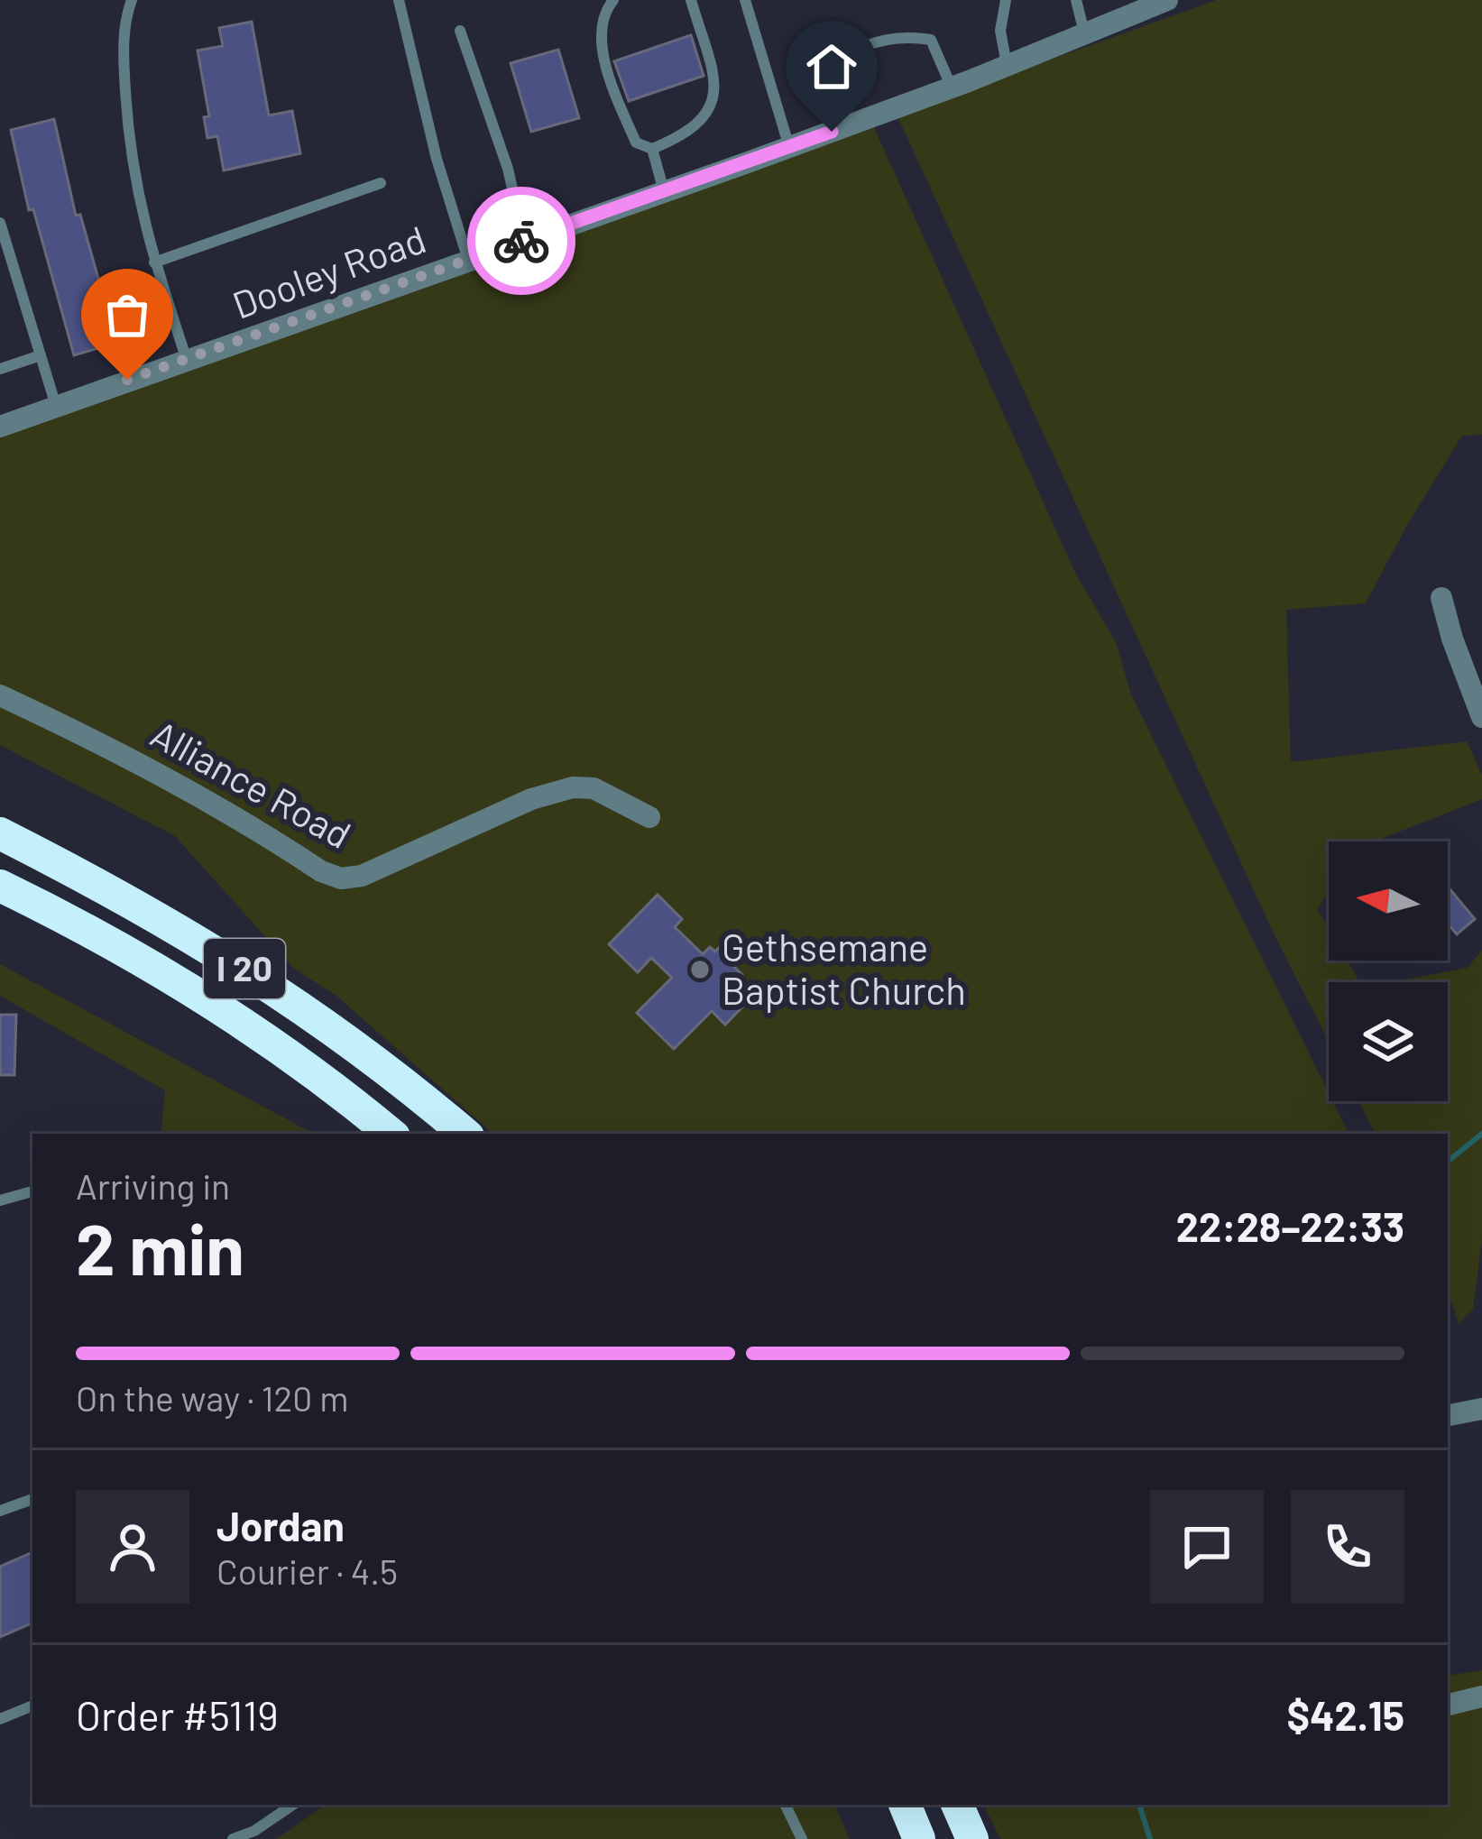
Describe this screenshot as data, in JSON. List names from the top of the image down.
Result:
{
  "streets": {
    "highway": ["I 20"],
    "street": ["Dooley Road", "Alliance Road"]
  },
  "places": ["Gethsemane Baptist Church"],
  "north": "left",
  "page": {
    "heading": ["2 min", "Arriving in", "22:28–22:33"],
    "panel": [
      "Jordan",
      "Courier · 4.5",
      "Order #5119",
      "$42.15"
    ],
    "bar": "On the way · 120 m"
  }
}
